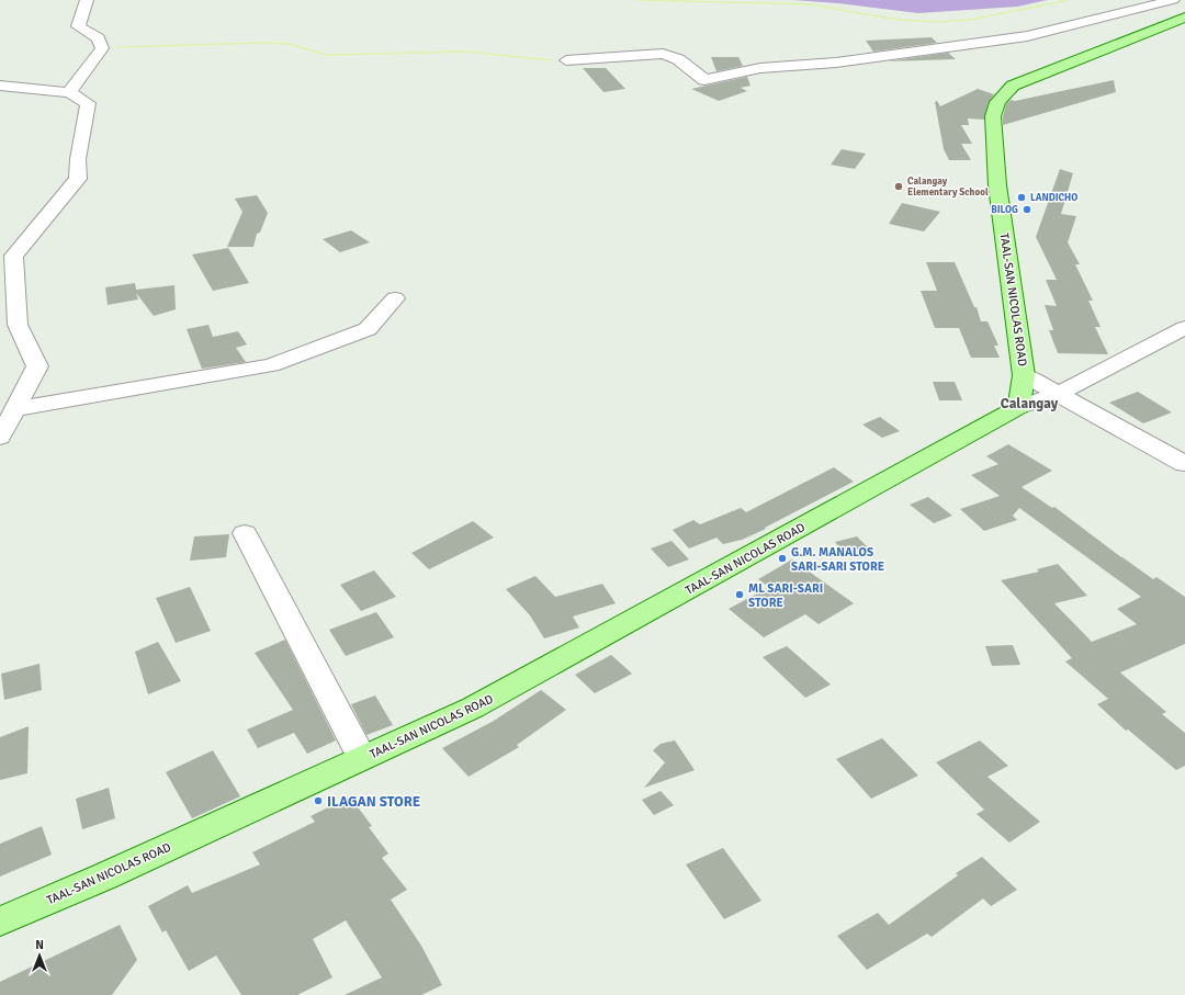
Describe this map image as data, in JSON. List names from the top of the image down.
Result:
{
  "streets": {
    "main road": ["TAAL-SAN NICOLAS ROAD"]
  },
  "districts": ["Calangay"],
  "places": [
    "Calangay Elementary School",
    "LANDICHO",
    "BILOG",
    "G.M. MANALOS SARI-SARI STORE",
    "ML SARI-SARI STORE",
    "ILAGAN STORE"
  ],
  "north": "top"
}
